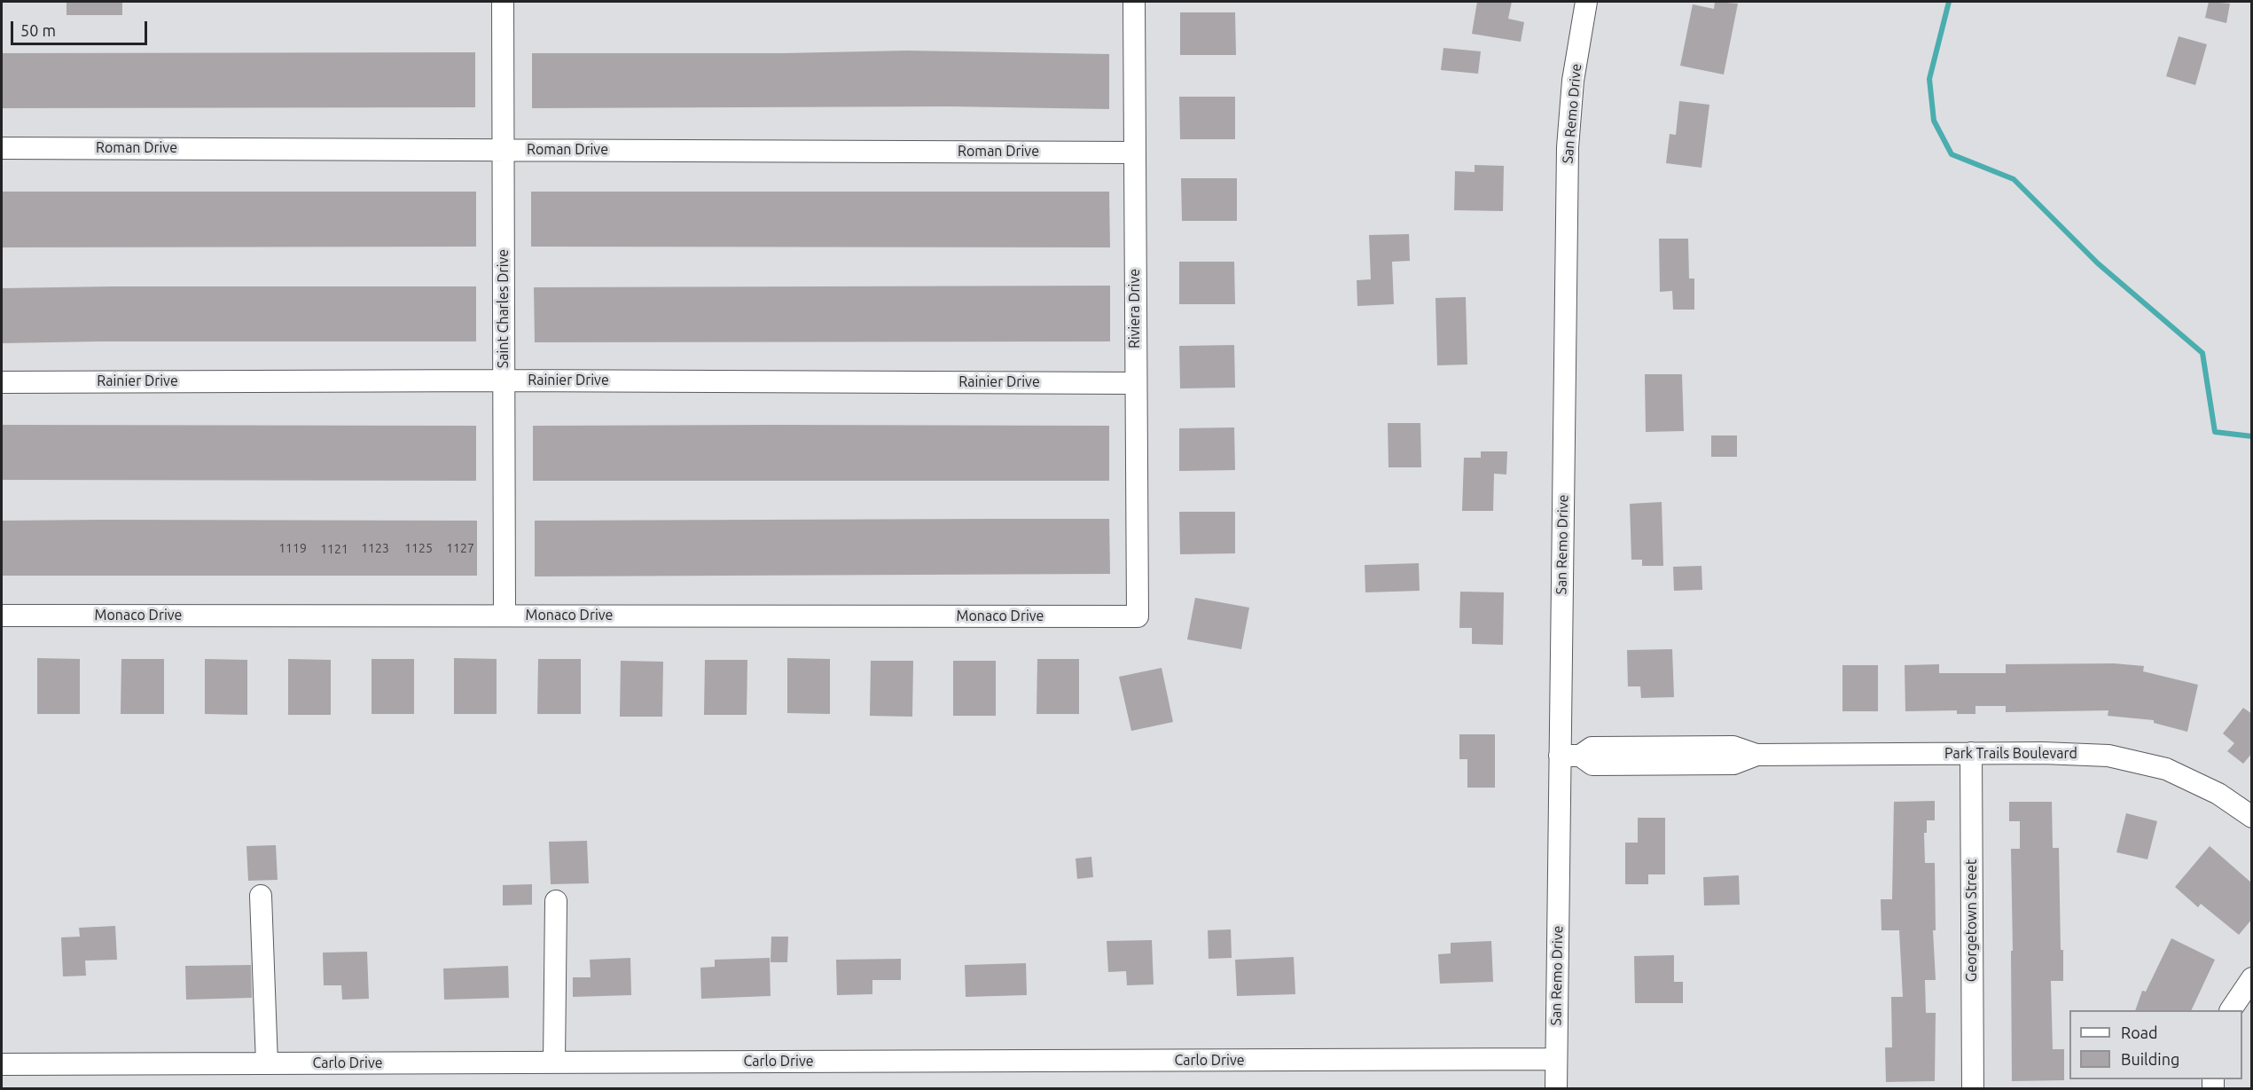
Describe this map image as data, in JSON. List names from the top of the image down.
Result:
{
  "streets": {
    "street": [
      "San Remo Drive",
      "Roman Drive",
      "Saint Charles Drive",
      "Riviera Drive",
      "Rainier Drive",
      "Monaco Drive",
      "Park Trails Boulevard",
      "Georgetown Street",
      "Carlo Drive"
    ]
  },
  "crossings": [
    ["San Remo Drive", "Park Trails Boulevard"],
    ["San Remo Drive", "Carlo Drive"],
    ["Roman Drive", "Saint Charles Drive"],
    ["Roman Drive", "Riviera Drive"],
    ["Saint Charles Drive", "Rainier Drive"],
    ["Saint Charles Drive", "Monaco Drive"],
    ["Riviera Drive", "Rainier Drive"],
    ["Riviera Drive", "Monaco Drive"],
    ["Park Trails Boulevard", "Georgetown Street"]
  ],
  "house_numbers": [
    "1119",
    "1123",
    "1125",
    "1127",
    "1121"
  ],
  "legend": ["Road", "Building"],
  "scale_bar": "50 m"
}
